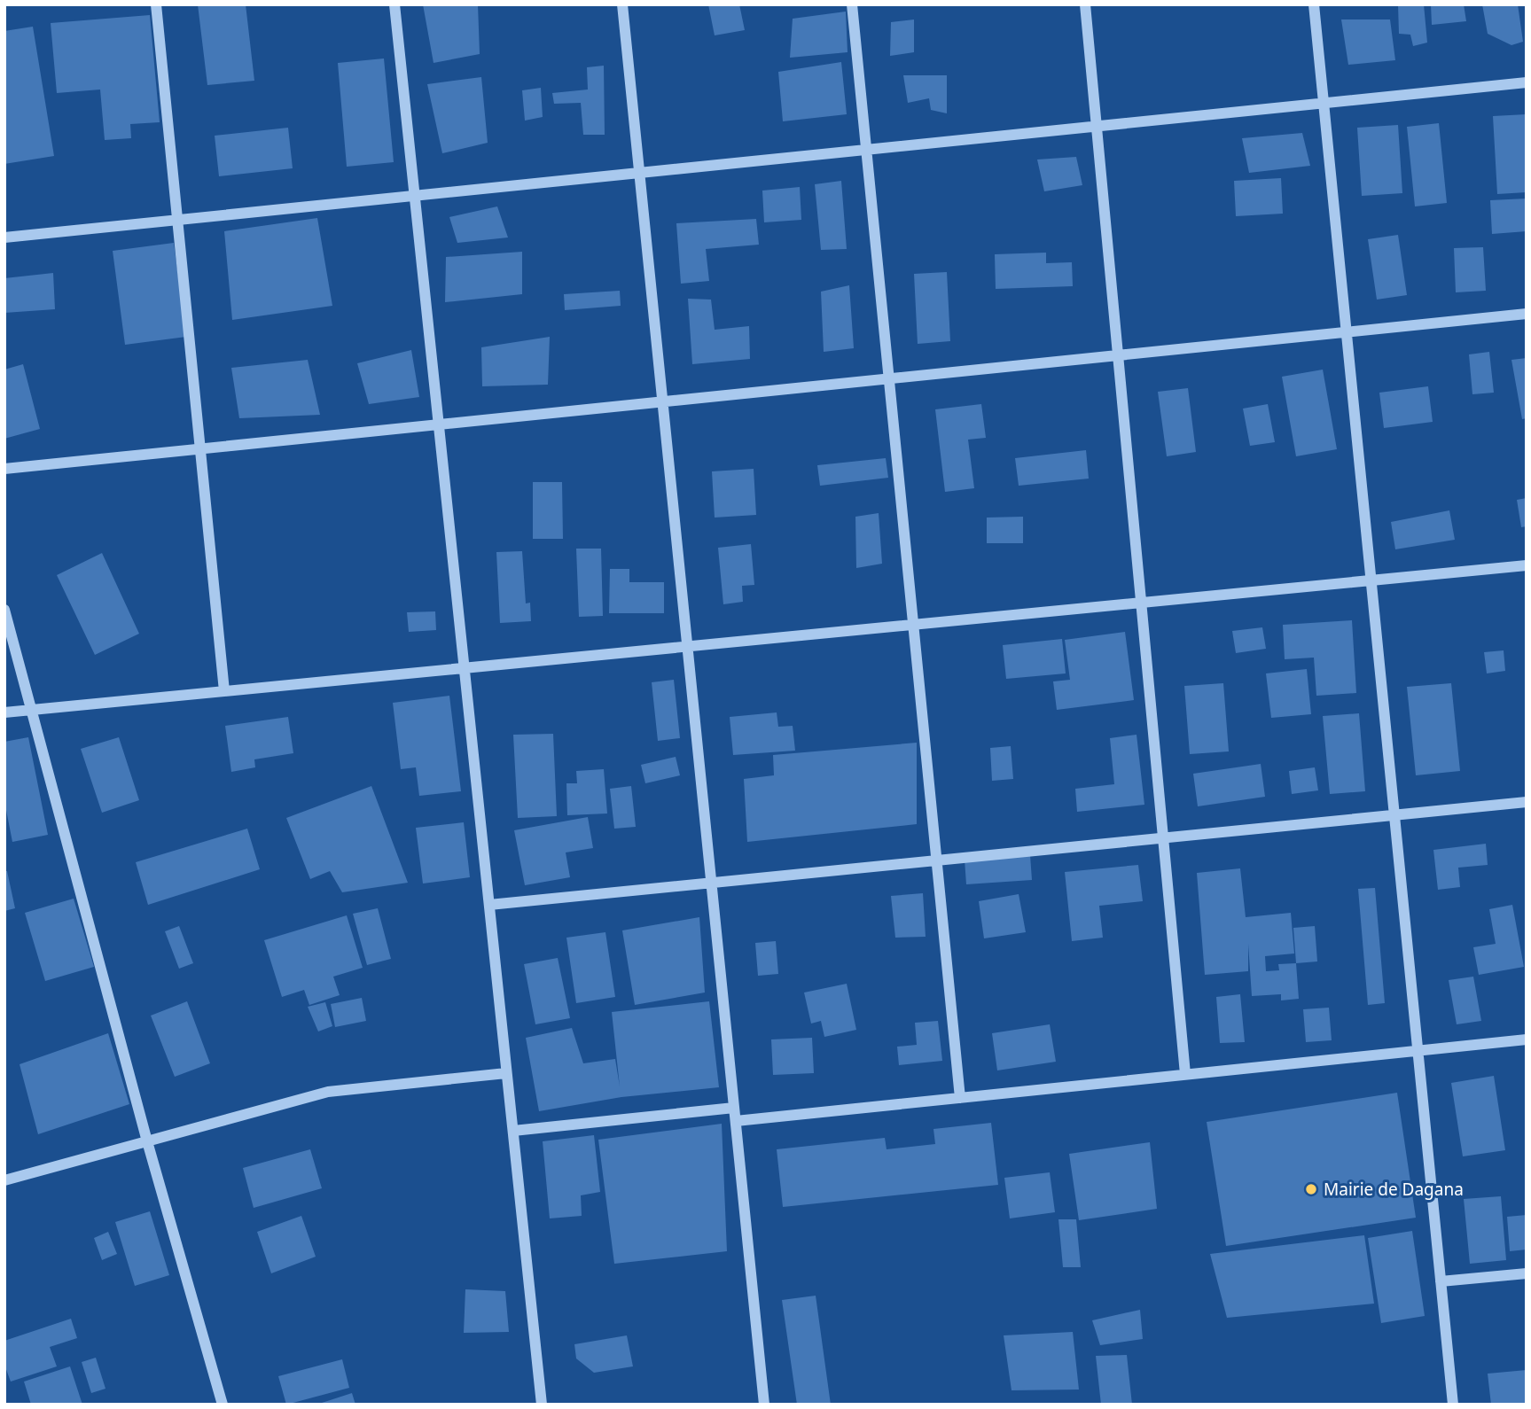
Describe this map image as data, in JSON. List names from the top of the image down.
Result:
{
  "places": ["Mairie de Dagana"]
}
